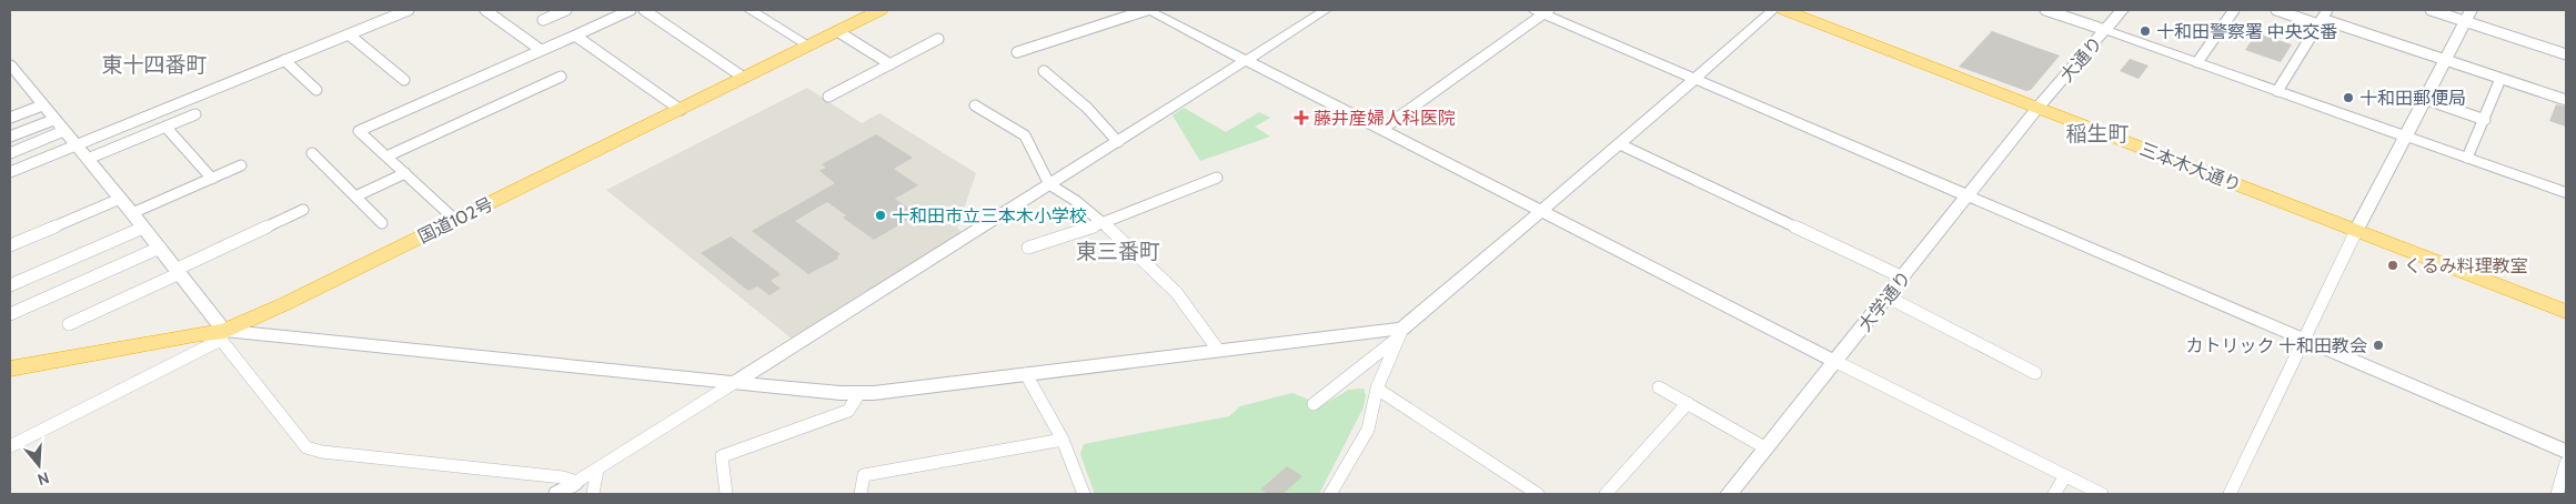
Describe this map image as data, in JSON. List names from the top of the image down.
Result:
{
  "streets": {
    "highway": ["三本木大通り", "国道102号"],
    "street": ["大通り", "大学通り"]
  },
  "crossings": [
    ["大通り", "三本木大通り"],
    ["大通り", "大学通り"],
    ["三本木大通り", "大学通り"]
  ],
  "districts": ["東十四番町", "稲生町", "東三番町"],
  "places": {
    "other": [
      "十和田警察署 中央交番",
      "十和田郵便局",
      "十和田市立三本木小学校",
      "くるみ料理教室",
      "カトリック 十和田教会"
    ],
    "health": ["藤井産婦人科医院"]
  },
  "north": "bottom"
}
